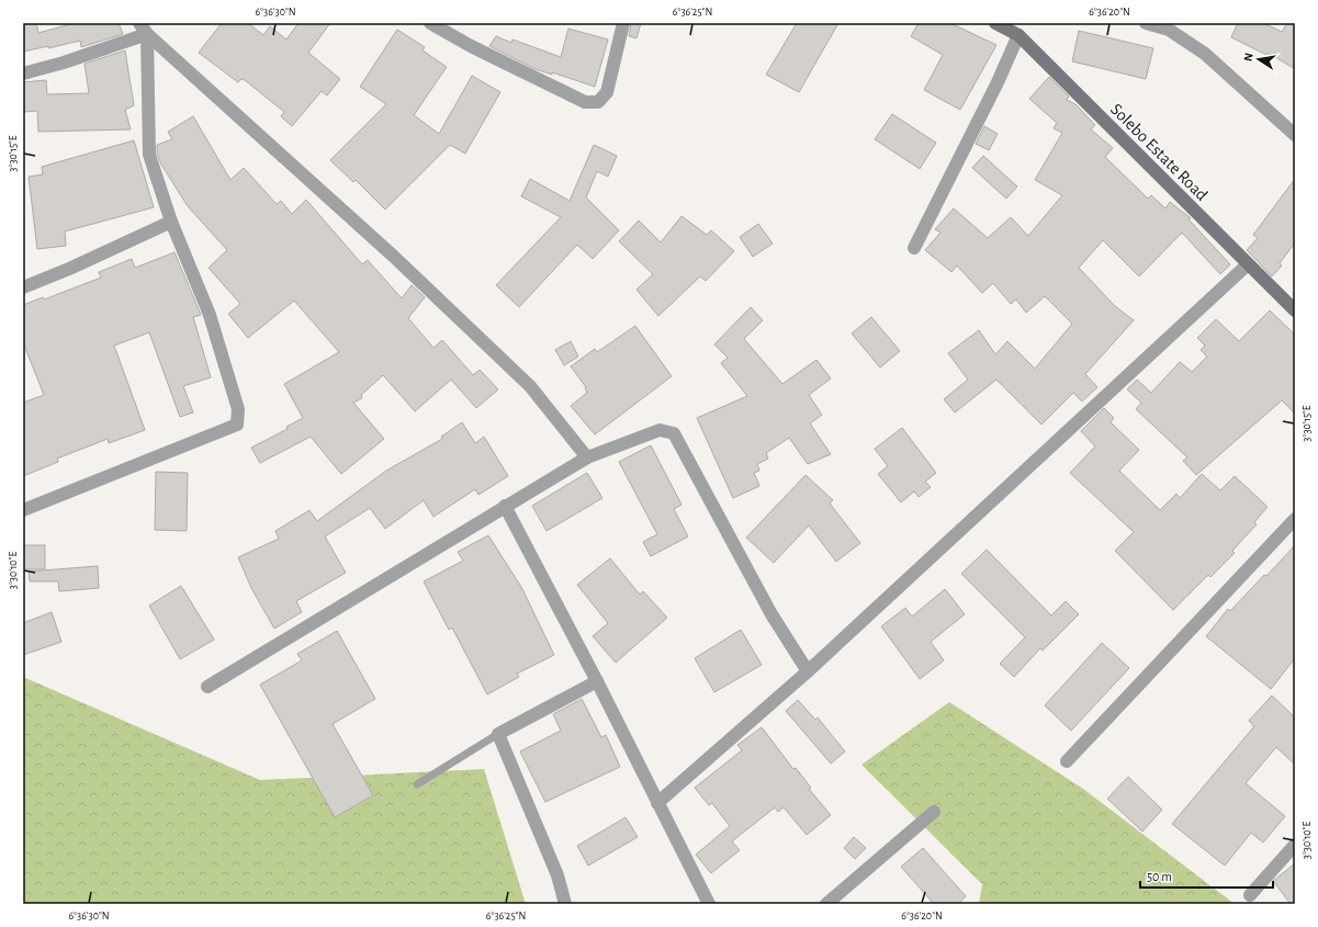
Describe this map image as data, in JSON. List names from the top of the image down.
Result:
{
  "streets": {
    "street": ["Solebo Estate Road"]
  },
  "scale_bar": "50 m",
  "north": "left",
  "coordinates": [
    "6°36'30\"N",
    "6°36'25\"N",
    "6°36'20\"N",
    "3°30'15\"E",
    "3°30'10\"E"
  ]
}
